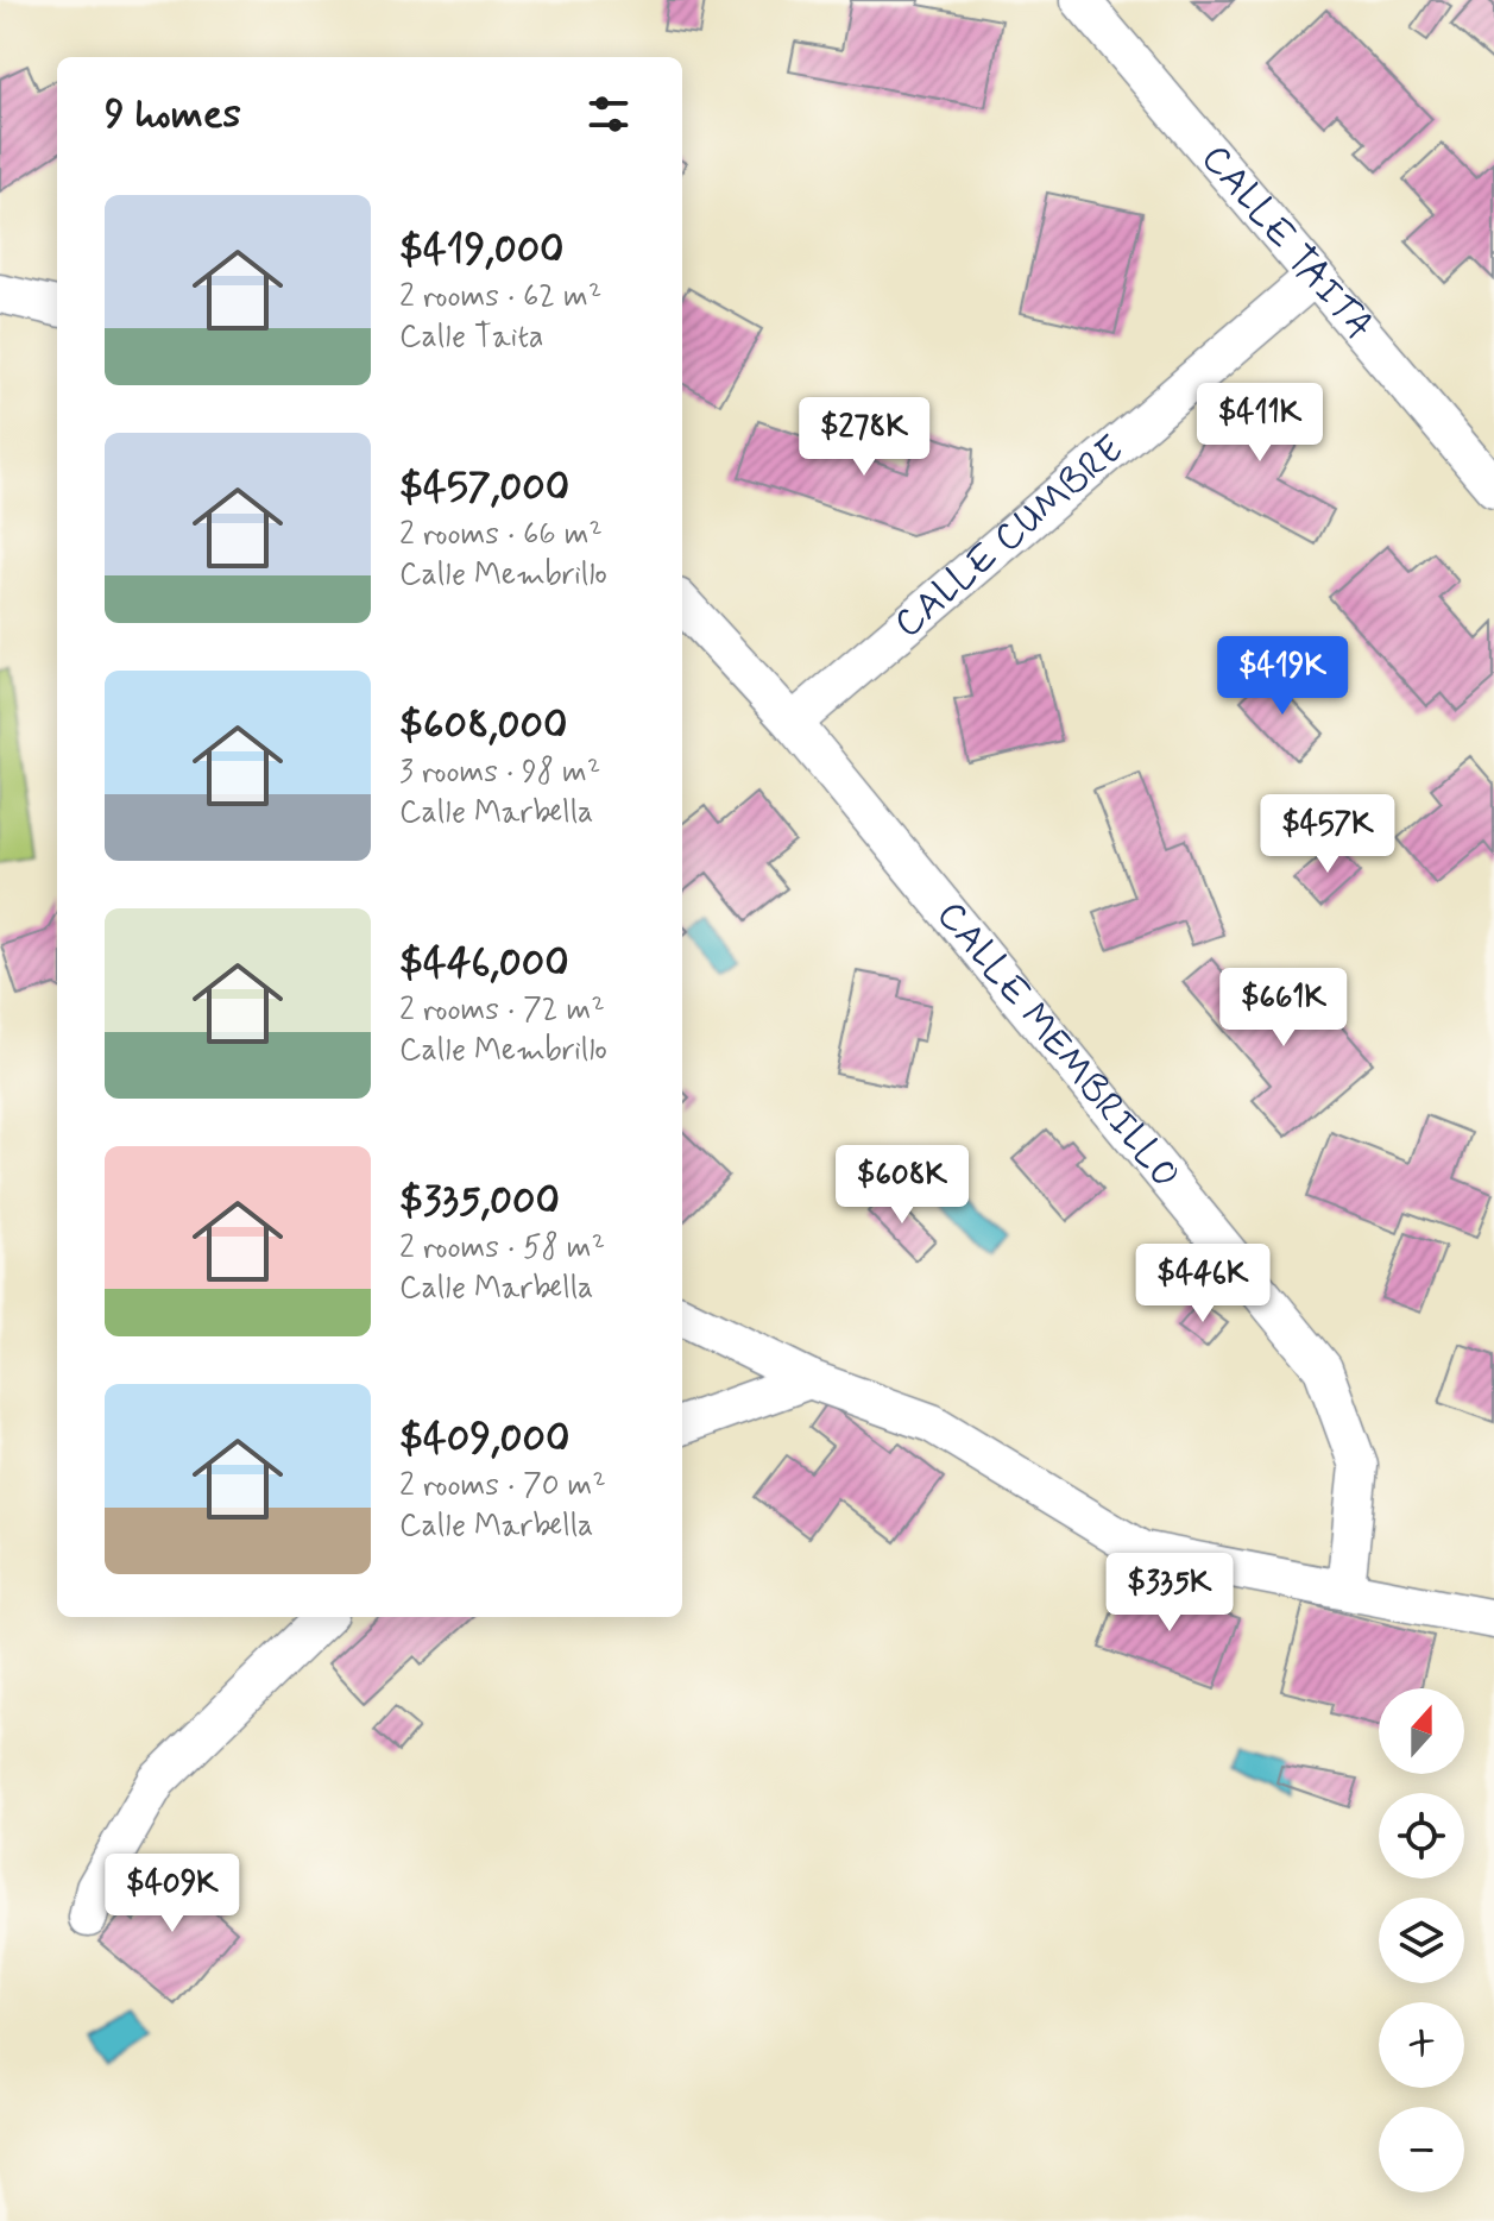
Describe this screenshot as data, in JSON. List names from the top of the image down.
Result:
{
  "streets": {
    "street": ["CALLE TAITA", "CALLE CUMBRE", "CALLE MEMBRILLO"]
  },
  "crossings": [
    ["CALLE TAITA", "CALLE CUMBRE"],
    ["CALLE CUMBRE", "CALLE MEMBRILLO"]
  ],
  "north": "top",
  "page": {
    "heading": "9 homes",
    "list": [
      {
        "name": "$419,000",
        "note": "2 rooms · 62 m² · Calle Taita"
      },
      {
        "name": "$457,000",
        "note": "2 rooms · 66 m² · Calle Membrillo"
      },
      {
        "name": "$608,000",
        "note": "3 rooms · 98 m² · Calle Marbella"
      },
      {
        "name": "$446,000",
        "note": "2 rooms · 72 m² · Calle Membrillo"
      },
      {
        "name": "$335,000",
        "note": "2 rooms · 58 m² · Calle Marbella"
      },
      {
        "name": "$409,000",
        "note": "2 rooms · 70 m² · Calle Marbella"
      }
    ],
    "price": [
      "$411K",
      "$278K",
      "$419K",
      "$457K",
      "$661K",
      "$608K",
      "$446K",
      "$335K",
      "$409K"
    ],
    "map_buttons": ["+", "−"]
  }
}
